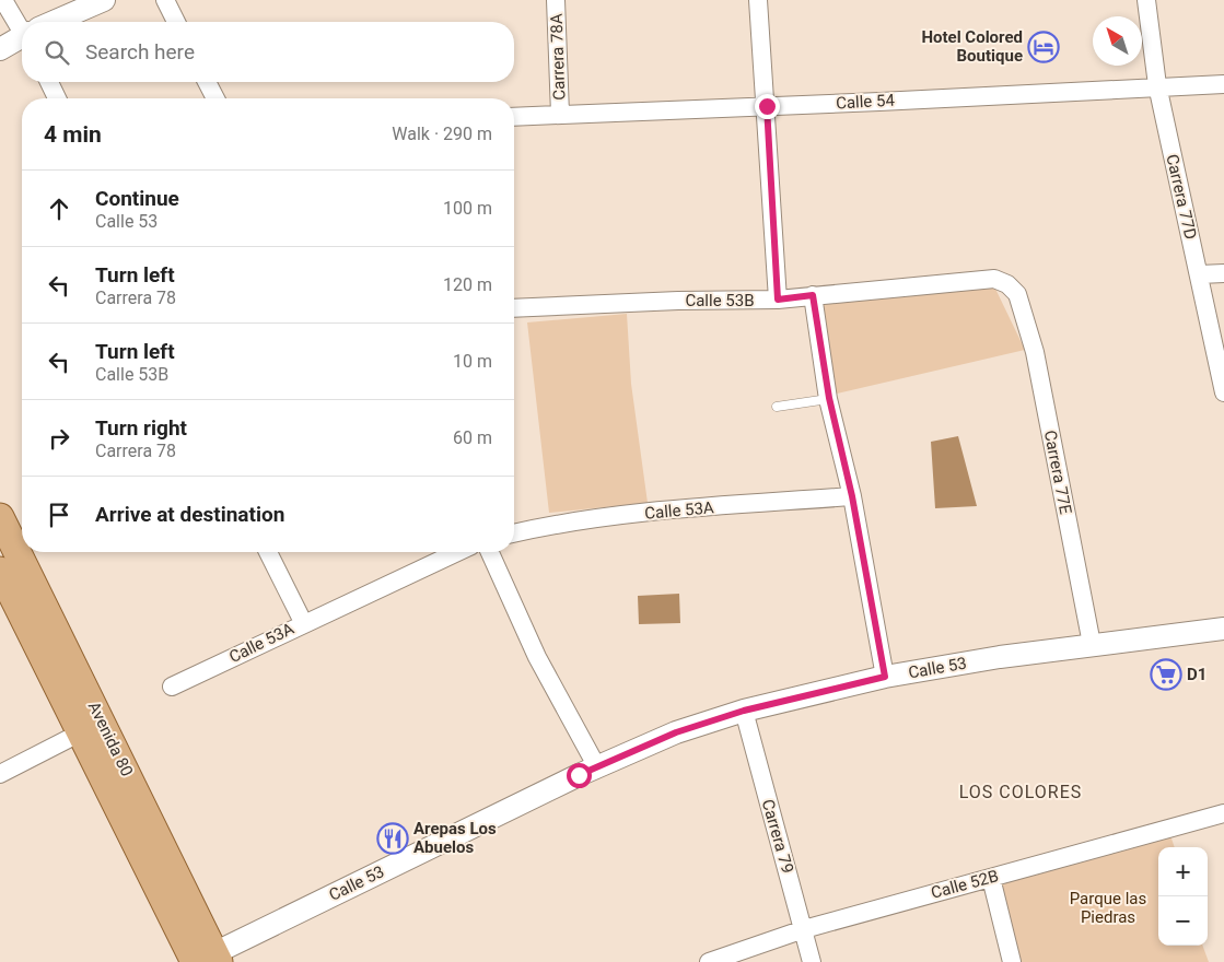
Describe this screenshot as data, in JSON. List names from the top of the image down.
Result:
{
  "streets": {
    "main road": ["Avenida 80"],
    "street": [
      "Carrera 78A",
      "Calle 54",
      "Carrera 77D",
      "Calle 53B",
      "Carrera 77E",
      "Calle 53A",
      "Calle 53",
      "Carrera 79",
      "Calle 52B"
    ]
  },
  "crossings": [
    ["Carrera 78A", "Calle 54"],
    ["Calle 54", "Carrera 77D"],
    ["Calle 53B", "Carrera 77E"],
    ["Carrera 77E", "Calle 53"],
    ["Calle 53", "Avenida 80"],
    ["Calle 53", "Carrera 79"],
    ["Carrera 79", "Calle 52B"]
  ],
  "districts": ["LOS COLORES"],
  "parks": ["Parque las Piedras"],
  "places": {
    "hotel": ["Hotel Colored Boutique"],
    "supermarket": ["D1"],
    "restaurant": ["Arepas Los Abuelos"]
  },
  "north": "top left",
  "page": {
    "search": "Search here",
    "heading": ["4 min", "Walk · 290 m"],
    "list": [
      ["Continue", "Calle 53", "100 m"],
      ["Turn left", "Carrera 78", "120 m"],
      ["Turn left", "Calle 53B", "10 m"],
      ["Turn right", "Carrera 78", "60 m"],
      "Arrive at destination"
    ],
    "map_buttons": ["+", "−"]
  }
}
